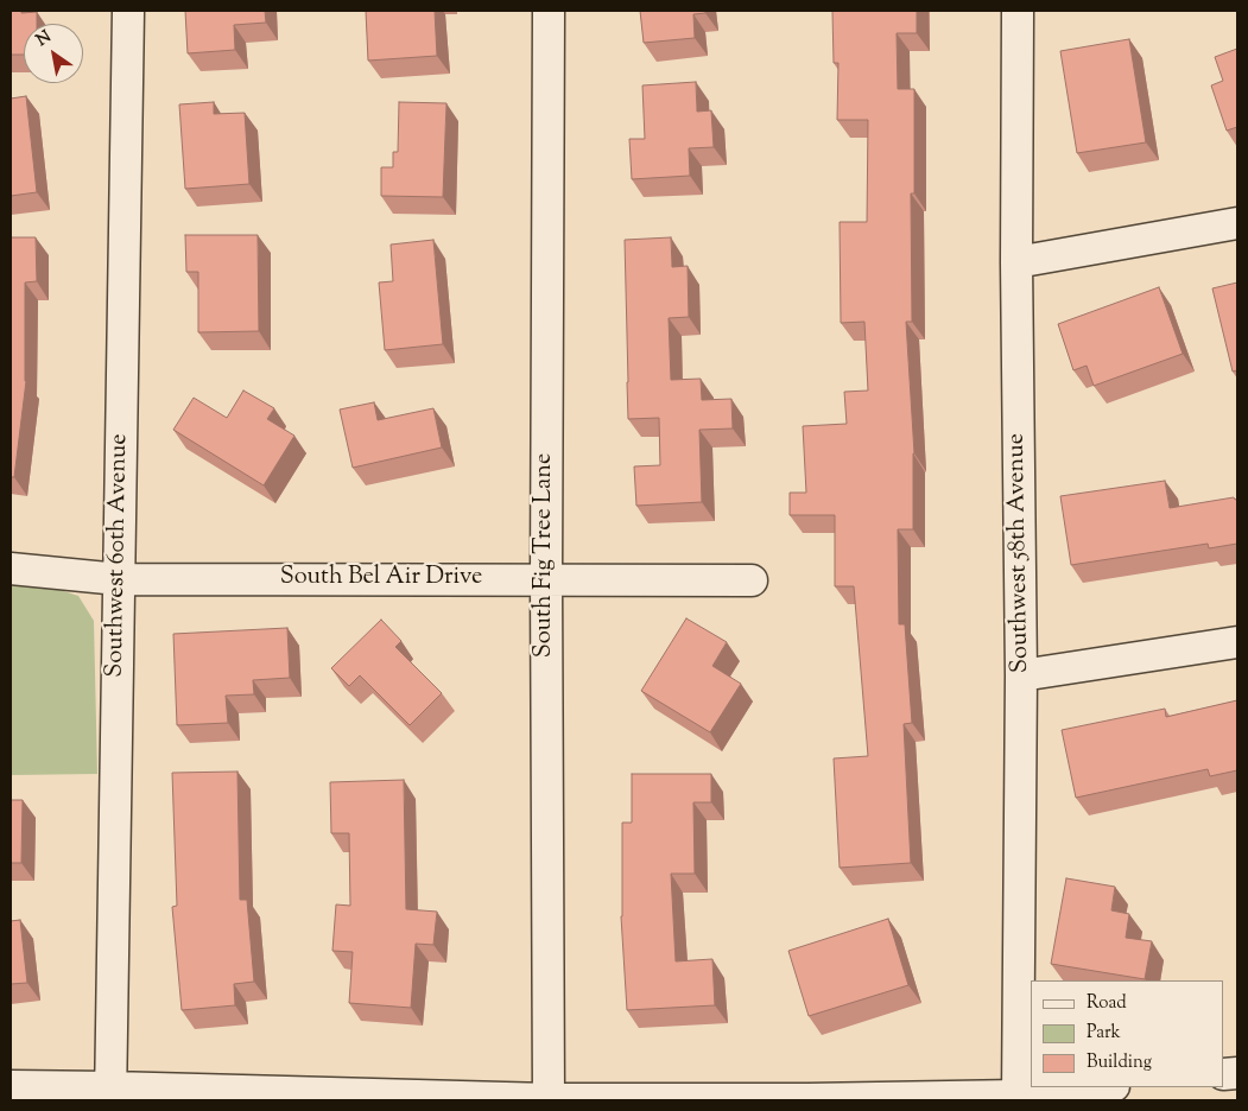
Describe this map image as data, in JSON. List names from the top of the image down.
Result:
{
  "streets": {
    "street": [
      "Southwest 58th Avenue",
      "Southwest 60th Avenue",
      "South Fig Tree Lane",
      "South Bel Air Drive"
    ]
  },
  "crossings": [
    ["Southwest 60th Avenue", "South Bel Air Drive"],
    ["South Fig Tree Lane", "South Bel Air Drive"]
  ],
  "legend": ["Road", "Park", "Building"],
  "north": "top left"
}
